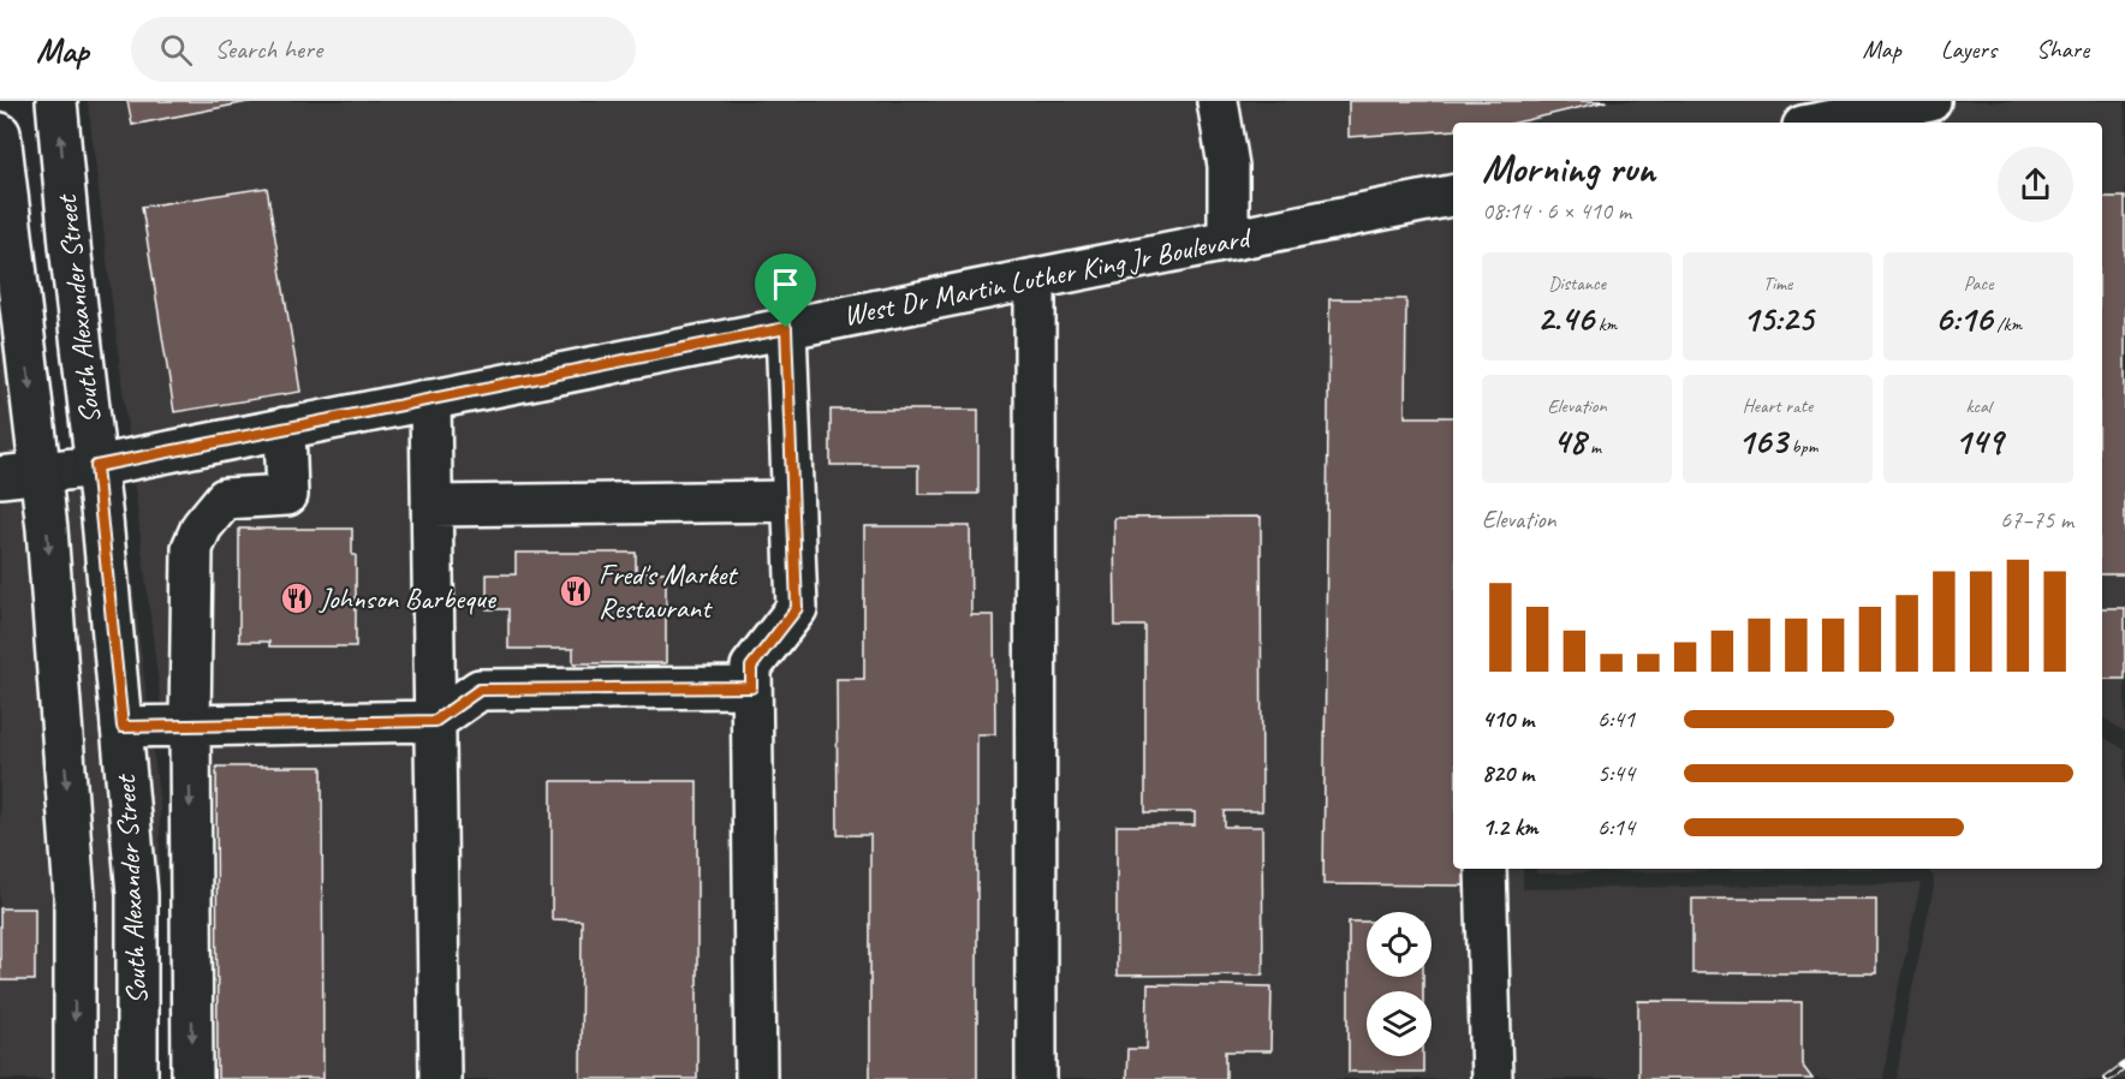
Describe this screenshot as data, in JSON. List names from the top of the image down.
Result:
{
  "streets": {
    "main road": ["West Dr Martin Luther King Jr Boulevard", "South Alexander Street"]
  },
  "crossings": [
    ["West Dr Martin Luther King Jr Boulevard", "South Alexander Street"]
  ],
  "places": {
    "restaurant": ["Fred's Market Restaurant", "Johnson Barbeque"]
  },
  "page": {
    "header": "Map",
    "search": "Search here",
    "nav": ["Map", "Layers", "Share"],
    "heading": ["Morning run", "08:14 · 6 × 410 m"],
    "stats": [
      ["Distance", "2.46 km"],
      ["Time", "15:25"],
      ["Pace", "6:16 /km"],
      ["Elevation", "48 m"],
      ["Heart rate", "163 bpm"],
      ["kcal", "149"]
    ],
    "chart": ["Elevation", "67–75 m"],
    "list": [
      {
        "name": "410 m",
        "note": "6:41"
      },
      {
        "name": "820 m",
        "note": "5:44"
      },
      {
        "name": "1.2 km",
        "note": "6:14"
      }
    ]
  }
}
